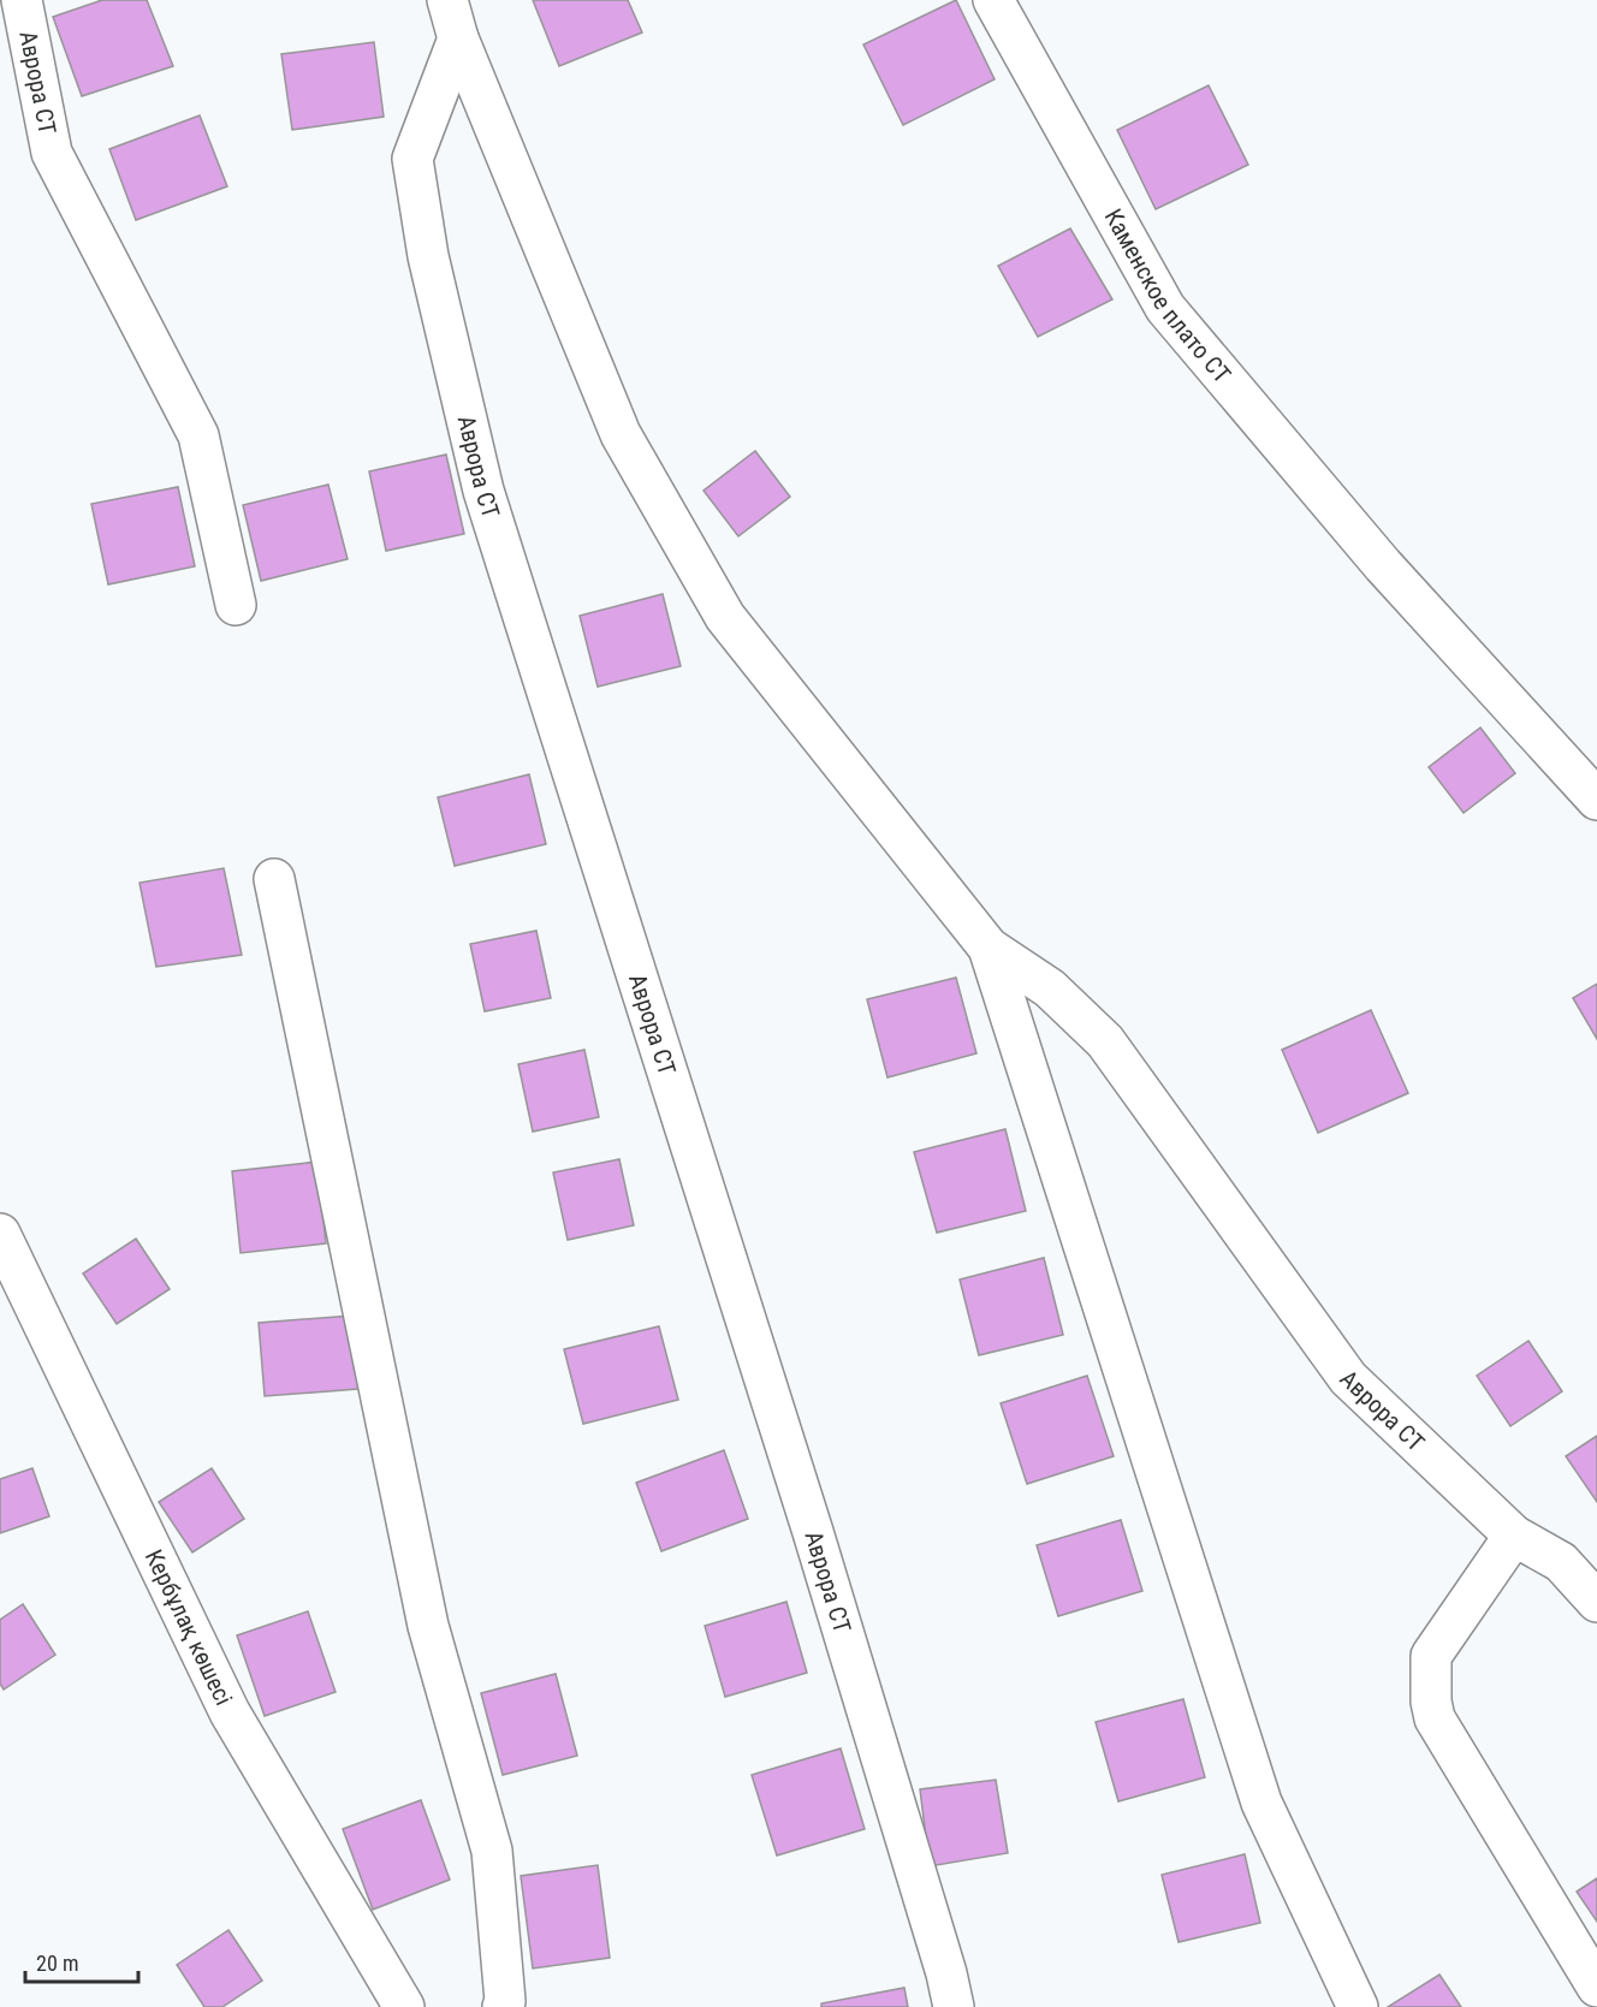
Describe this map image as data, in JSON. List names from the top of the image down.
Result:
{
  "streets": {
    "street": ["Аврора СТ", "Каменское плато СТ", "Кербұлақ көшесі"]
  },
  "scale_bar": "20 m"
}
